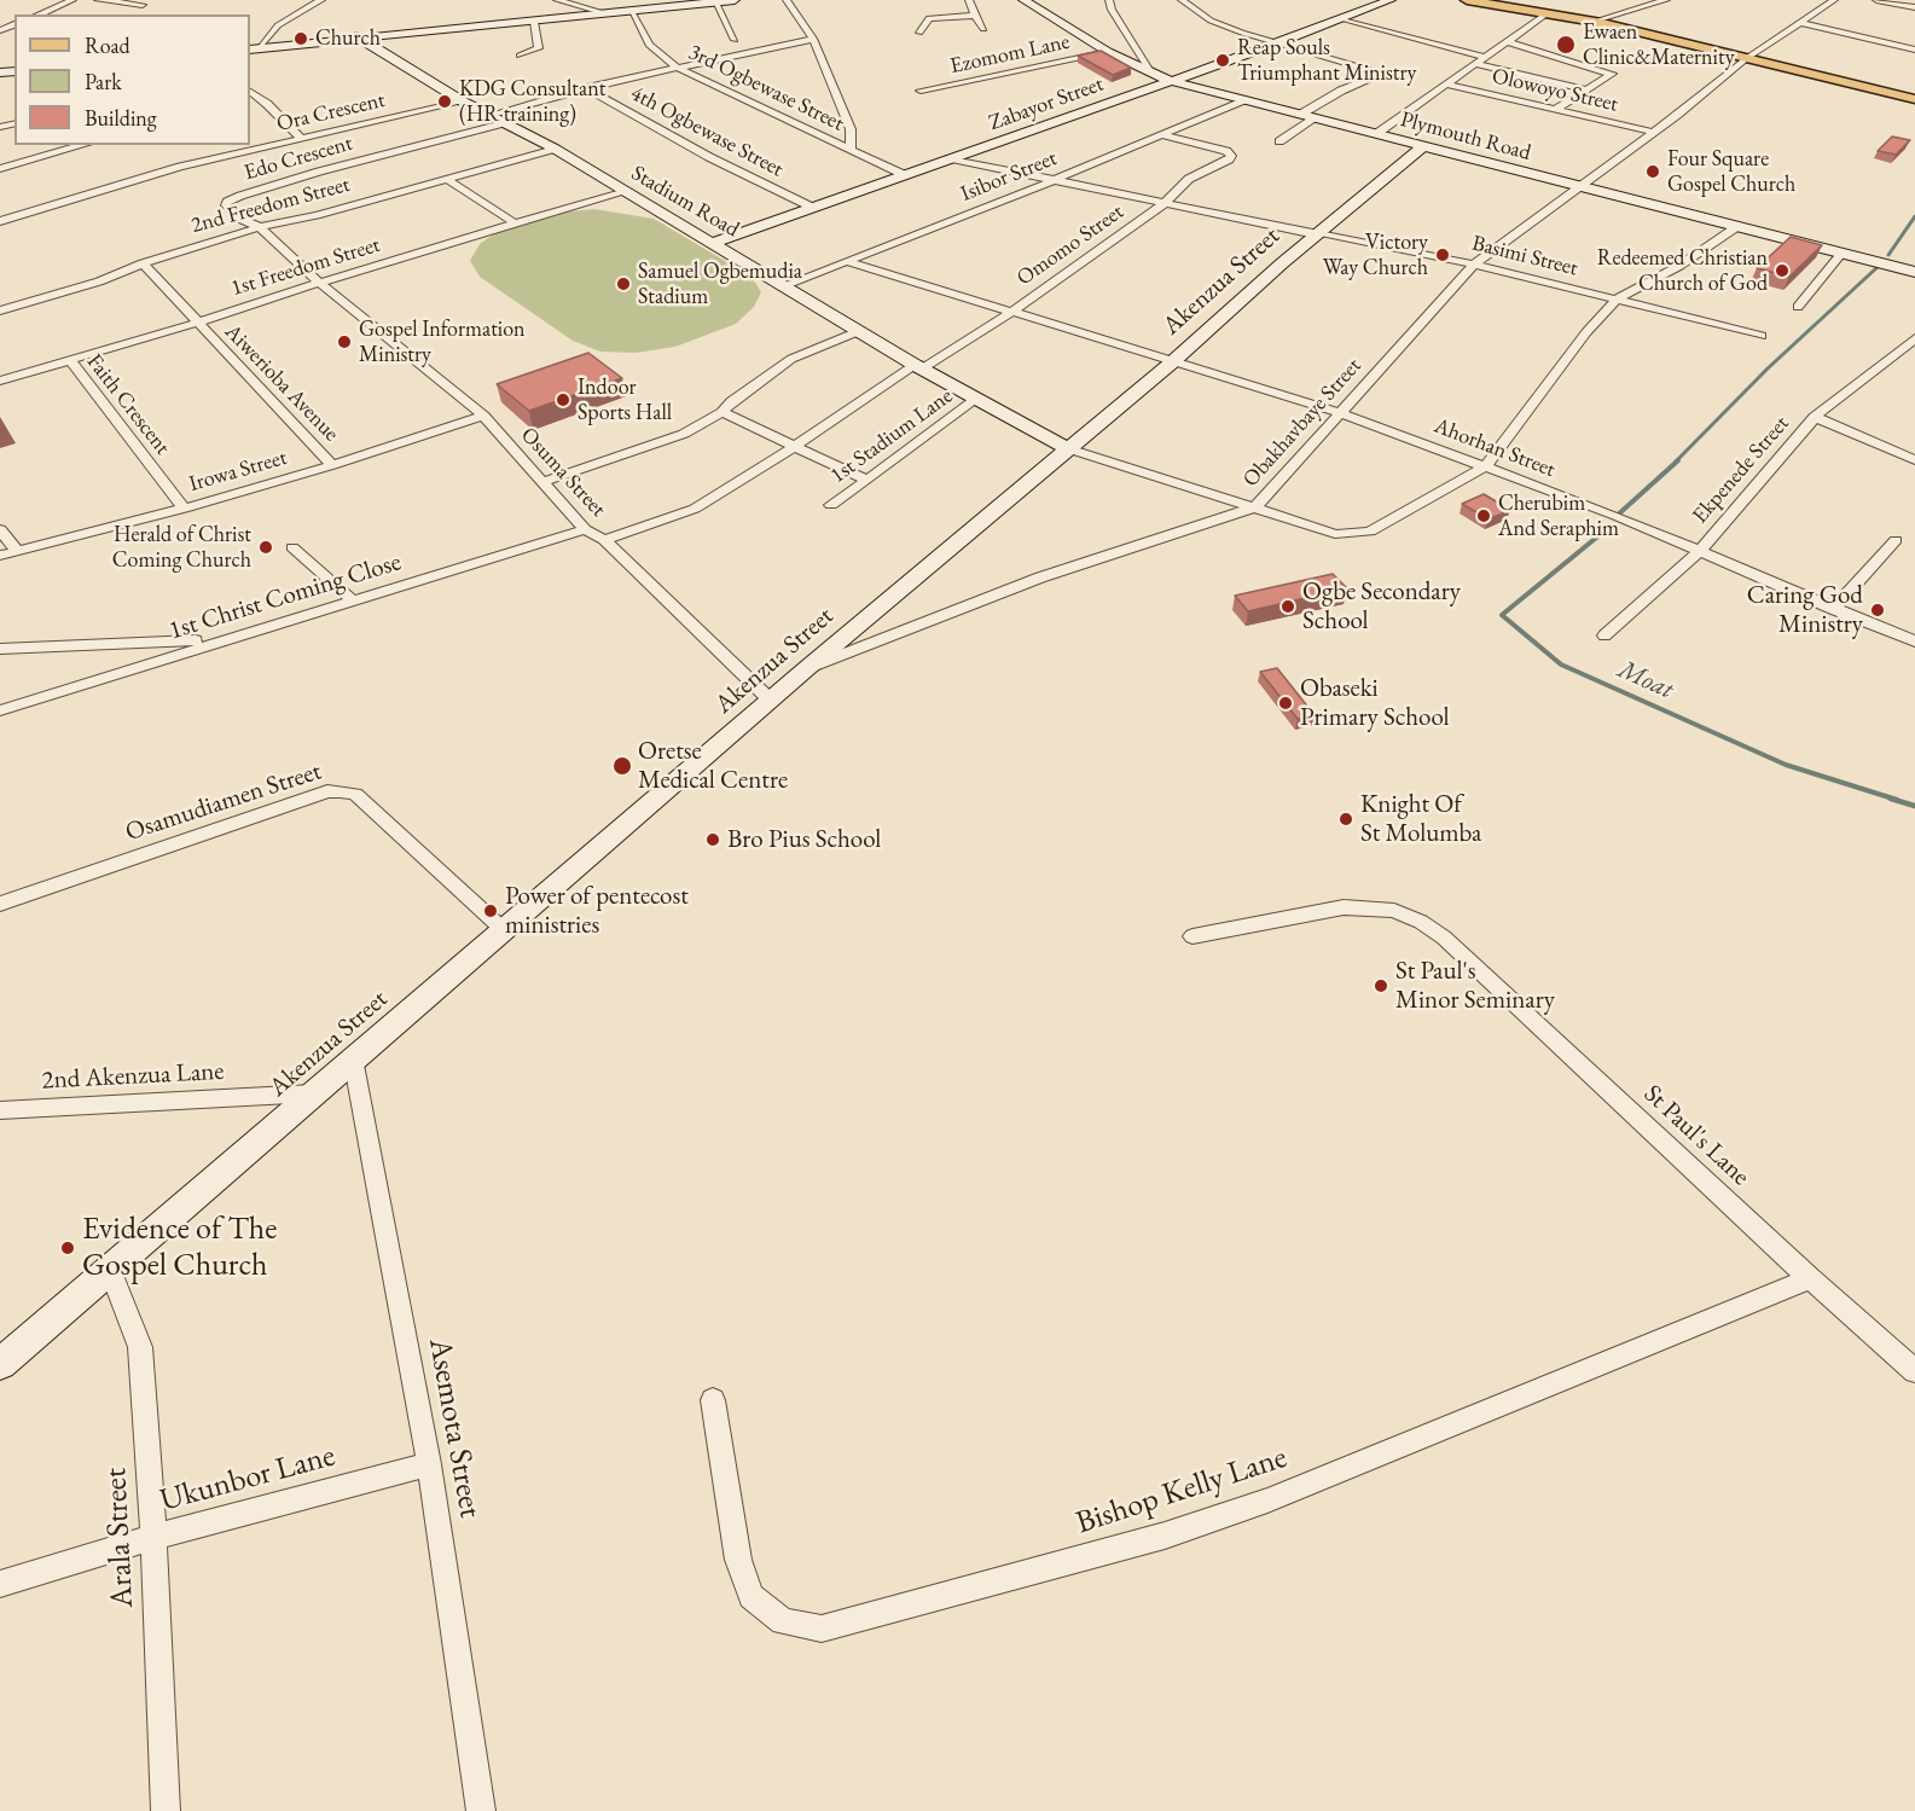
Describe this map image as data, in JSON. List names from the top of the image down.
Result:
{
  "streets": {
    "street": [
      "Ezomom Lane",
      "3rd Ogbewase Street",
      "Olowoyo Street",
      "Zabayor Street",
      "Ora Crescent",
      "4th Ogbewase Street",
      "Plymouth Road",
      "Edo Crescent",
      "Isibor Street",
      "Stadium Road",
      "2nd Freedom Street",
      "Omomo Street",
      "Basimi Street",
      "1st Freedom Street",
      "Akenzua Street",
      "Aiwerioba Avenue",
      "Faith Crescent",
      "Obakhavbaye Street",
      "1st Stadium Lane",
      "Ahorhan Street",
      "Ekpenede Street",
      "Irowa Street",
      "Osuma Street",
      "1st Christ Coming Close",
      "Osamudiamen Street",
      "2nd Akenzua Lane",
      "St Paul's Lane",
      "Asemota Street",
      "Ukunbor Lane",
      "Bishop Kelly Lane",
      "Arala Street"
    ]
  },
  "crossings": [
    ["Ezomom Lane", "Plymouth Road"],
    ["3rd Ogbewase Street", "Zabayor Street"],
    ["Olowoyo Street", "Obakhavbaye Street"],
    ["Zabayor Street", "4th Ogbewase Street"],
    ["Zabayor Street", "Plymouth Road"],
    ["Zabayor Street", "Stadium Road"],
    ["Zabayor Street", "Basimi Street"],
    ["Ora Crescent", "Stadium Road"],
    ["Plymouth Road", "Isibor Street"],
    ["Plymouth Road", "Akenzua Street"],
    ["Plymouth Road", "Obakhavbaye Street"],
    ["Edo Crescent", "Stadium Road"],
    ["Edo Crescent", "2nd Freedom Street"],
    ["Edo Crescent", "1st Freedom Street"],
    ["Edo Crescent", "Osuma Street"],
    ["Isibor Street", "Stadium Road"],
    ["Isibor Street", "Omomo Street"],
    ["Isibor Street", "Basimi Street"],
    ["Isibor Street", "Ahorhan Street"],
    ["Stadium Road", "2nd Freedom Street"],
    ["Stadium Road", "Omomo Street"],
    ["Stadium Road", "1st Freedom Street"],
    ["Stadium Road", "Akenzua Street"],
    ["Stadium Road", "1st Stadium Lane"],
    ["2nd Freedom Street", "Aiwerioba Avenue"],
    ["Omomo Street", "Basimi Street"],
    ["Omomo Street", "Ahorhan Street"],
    ["Omomo Street", "Osuma Street"],
    ["Basimi Street", "Akenzua Street"],
    ["Basimi Street", "Obakhavbaye Street"],
    ["1st Freedom Street", "Aiwerioba Avenue"],
    ["1st Freedom Street", "Faith Crescent"],
    ["1st Freedom Street", "Osuma Street"],
    ["Akenzua Street", "Obakhavbaye Street"],
    ["Akenzua Street", "Ahorhan Street"],
    ["Akenzua Street", "Osuma Street"],
    ["Akenzua Street", "Osamudiamen Street"],
    ["Akenzua Street", "2nd Akenzua Lane"],
    ["Akenzua Street", "Asemota Street"],
    ["Akenzua Street", "Arala Street"],
    ["Aiwerioba Avenue", "Irowa Street"],
    ["Faith Crescent", "Irowa Street"],
    ["Obakhavbaye Street", "Ahorhan Street"],
    ["Ahorhan Street", "Ekpenede Street"],
    ["Irowa Street", "Osuma Street"],
    ["Osuma Street", "1st Christ Coming Close"],
    ["St Paul's Lane", "Bishop Kelly Lane"],
    ["Asemota Street", "Ukunbor Lane"],
    ["Ukunbor Lane", "Arala Street"]
  ],
  "water": ["Moat"],
  "places": [
    "Church",
    "Ewaen Clinic&Maternity",
    "Reap Souls Triumphant Ministry",
    "KDG Consultant (HR training)",
    "Four Square Gospel Church",
    "Victory Way Church",
    "Redeemed Christian Church of God",
    "Samuel Ogbemudia Stadium",
    "Gospel Information Ministry",
    "Indoor Sports Hall",
    "Cherubim And Seraphim",
    "Herald of Christ Coming Church",
    "Ogbe Secondary School",
    "Caring God Ministry",
    "Obaseki Primary School",
    "Oretse Medical Centre",
    "Knight Of St Molumba",
    "Bro Pius School",
    "Power of pentecost ministries",
    "St Paul's Minor Seminary",
    "Evidence of The Gospel Church"
  ],
  "legend": ["Road", "Park", "Building"]
}
